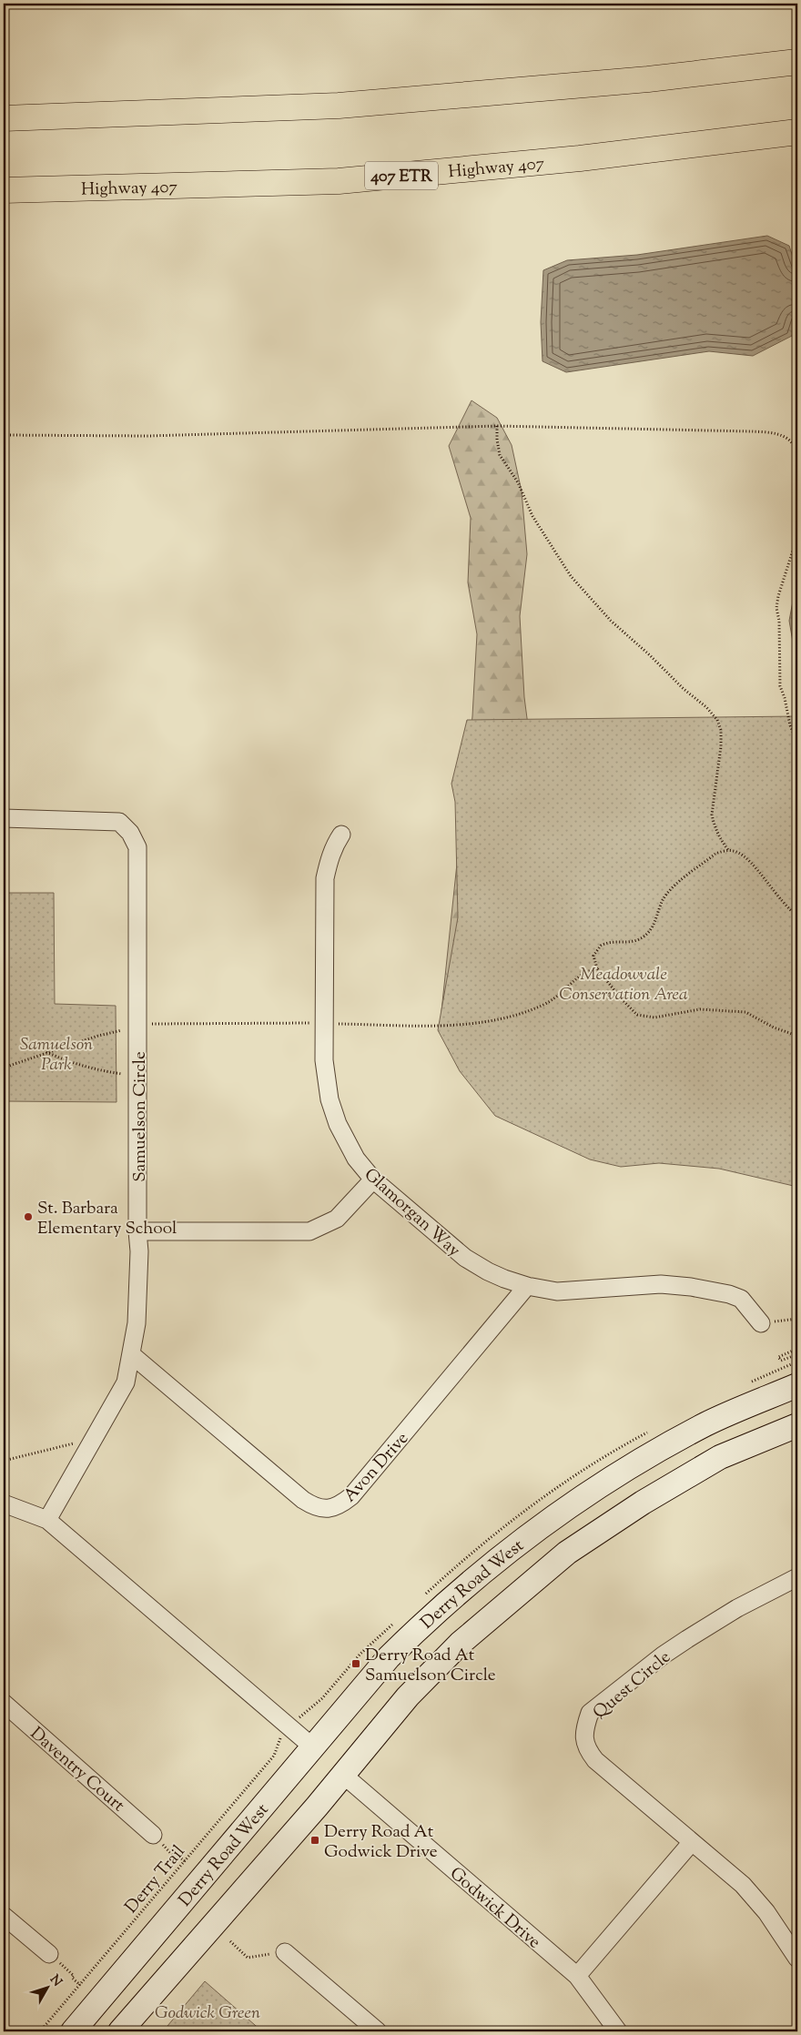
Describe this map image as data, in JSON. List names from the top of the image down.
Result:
{
  "streets": {
    "highway": ["Highway 407", "407 ETR"],
    "main road": ["Derry Road West"],
    "street": [
      "Samuelson Circle",
      "Glamorgan Way",
      "Avon Drive",
      "Quest Circle",
      "Daventry Court",
      "Godwick Drive"
    ],
    "path": ["Derry Trail"]
  },
  "crossings": [
    ["Samuelson Circle", "Avon Drive"],
    ["Glamorgan Way", "Avon Drive"]
  ],
  "parks": ["Meadowvale Conservation Area", "Samuelson Park", "Godwick Green"],
  "places": {
    "other": ["St. Barbara Elementary School"],
    "transit": ["Derry Road At Samuelson Circle", "Derry Road At Godwick Drive"]
  },
  "north": "top right"
}
